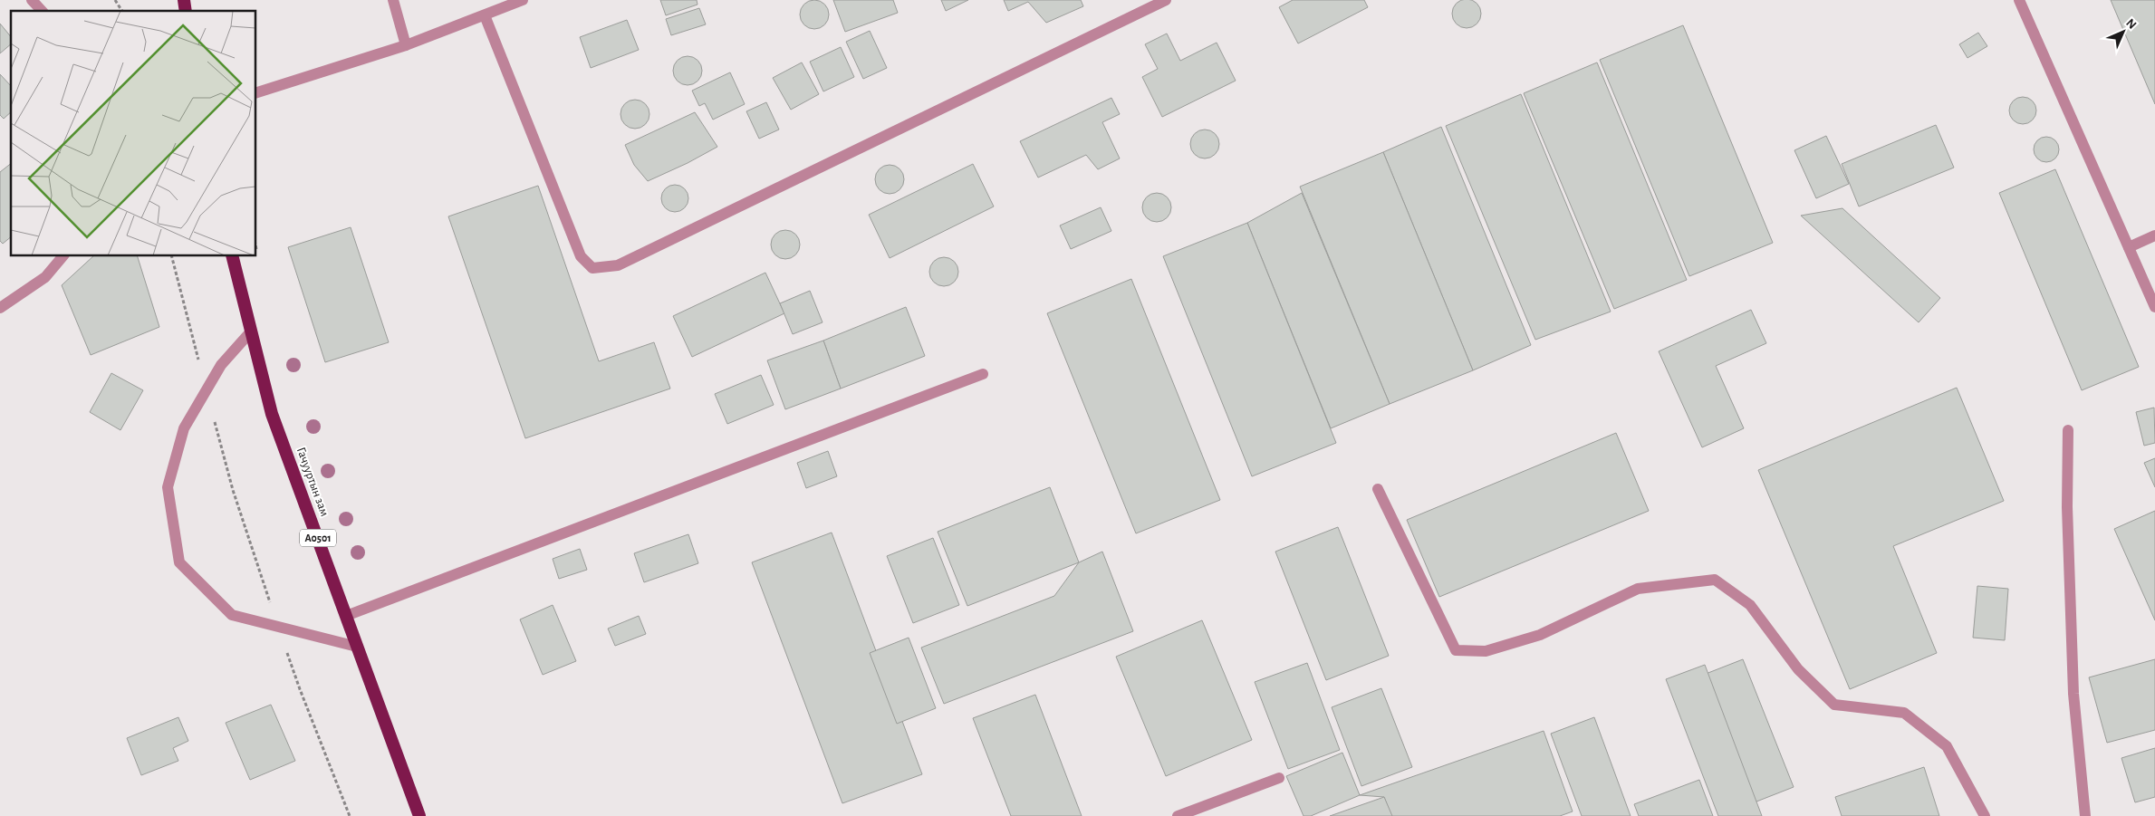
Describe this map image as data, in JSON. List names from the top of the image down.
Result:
{
  "streets": {
    "highway": ["Гачууртын зам", "A0501"]
  },
  "north": "top right"
}
